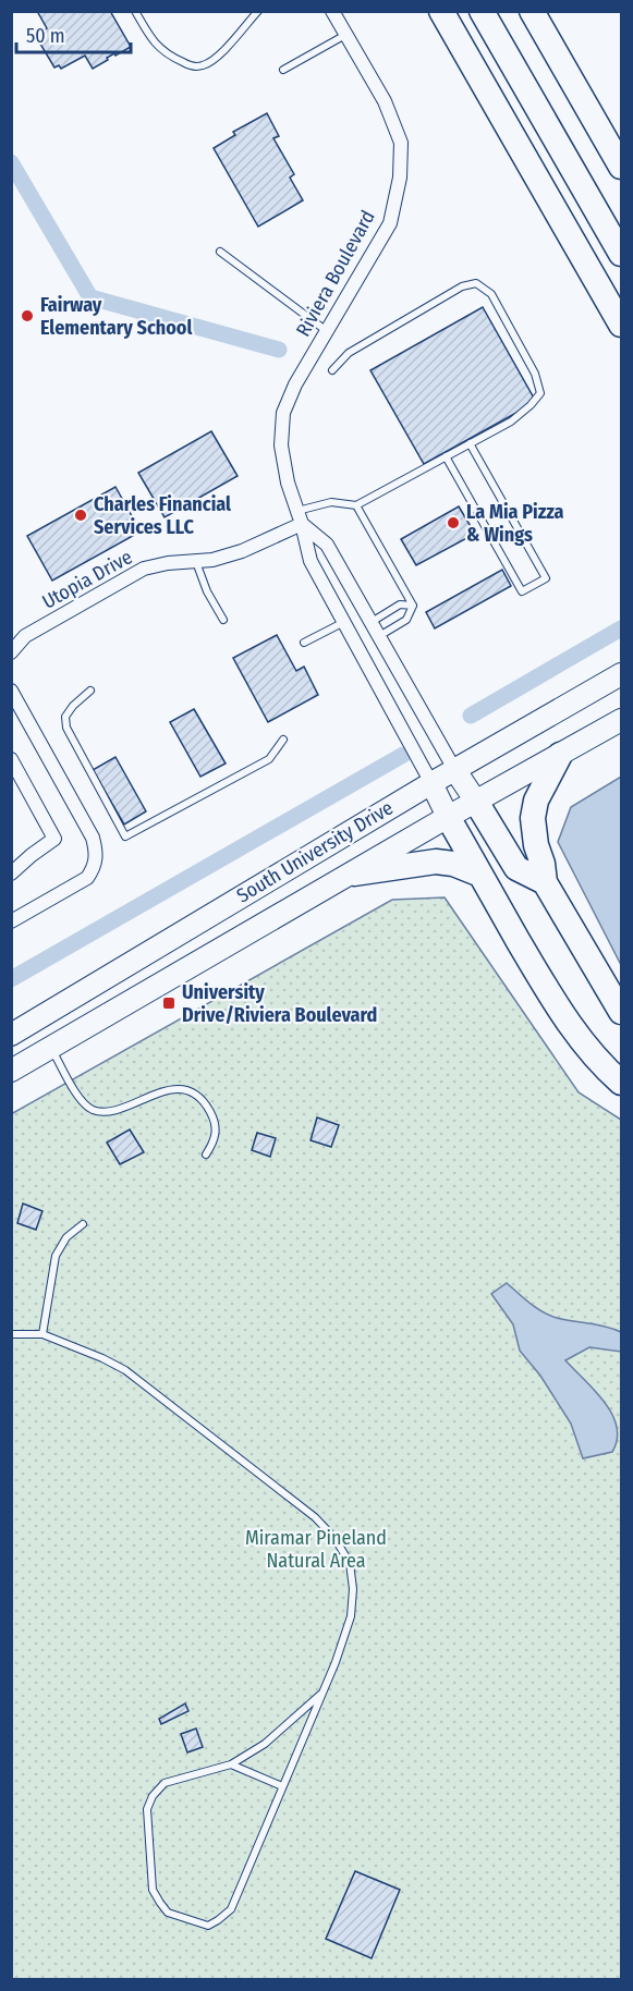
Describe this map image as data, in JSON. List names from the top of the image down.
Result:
{
  "streets": {
    "main road": ["South University Drive"],
    "street": ["Riviera Boulevard", "Utopia Drive"]
  },
  "crossings": [
    ["Riviera Boulevard", "Utopia Drive"],
    ["Riviera Boulevard", "South University Drive"]
  ],
  "parks": ["Miramar Pineland Natural Area"],
  "places": {
    "other": ["Fairway Elementary School", "Charles Financial Services LLC", "La Mia Pizza & Wings"],
    "transit": ["University Drive/Riviera Boulevard"]
  },
  "scale_bar": "50 m"
}
